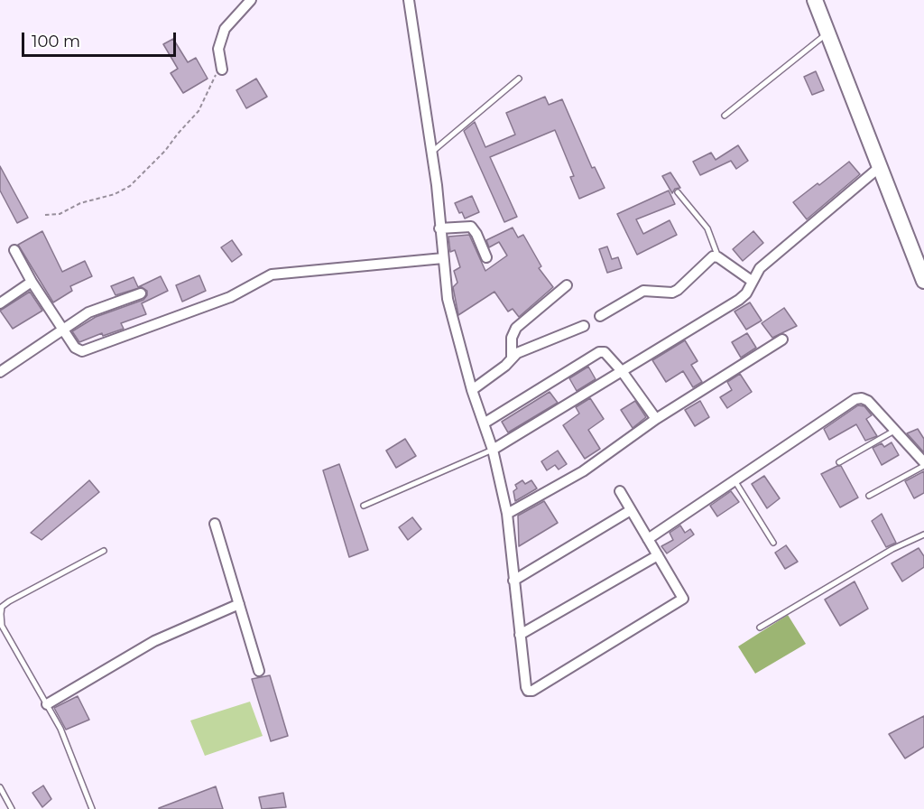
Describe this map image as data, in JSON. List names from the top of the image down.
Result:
{
  "scale_bar": "100 m"
}
